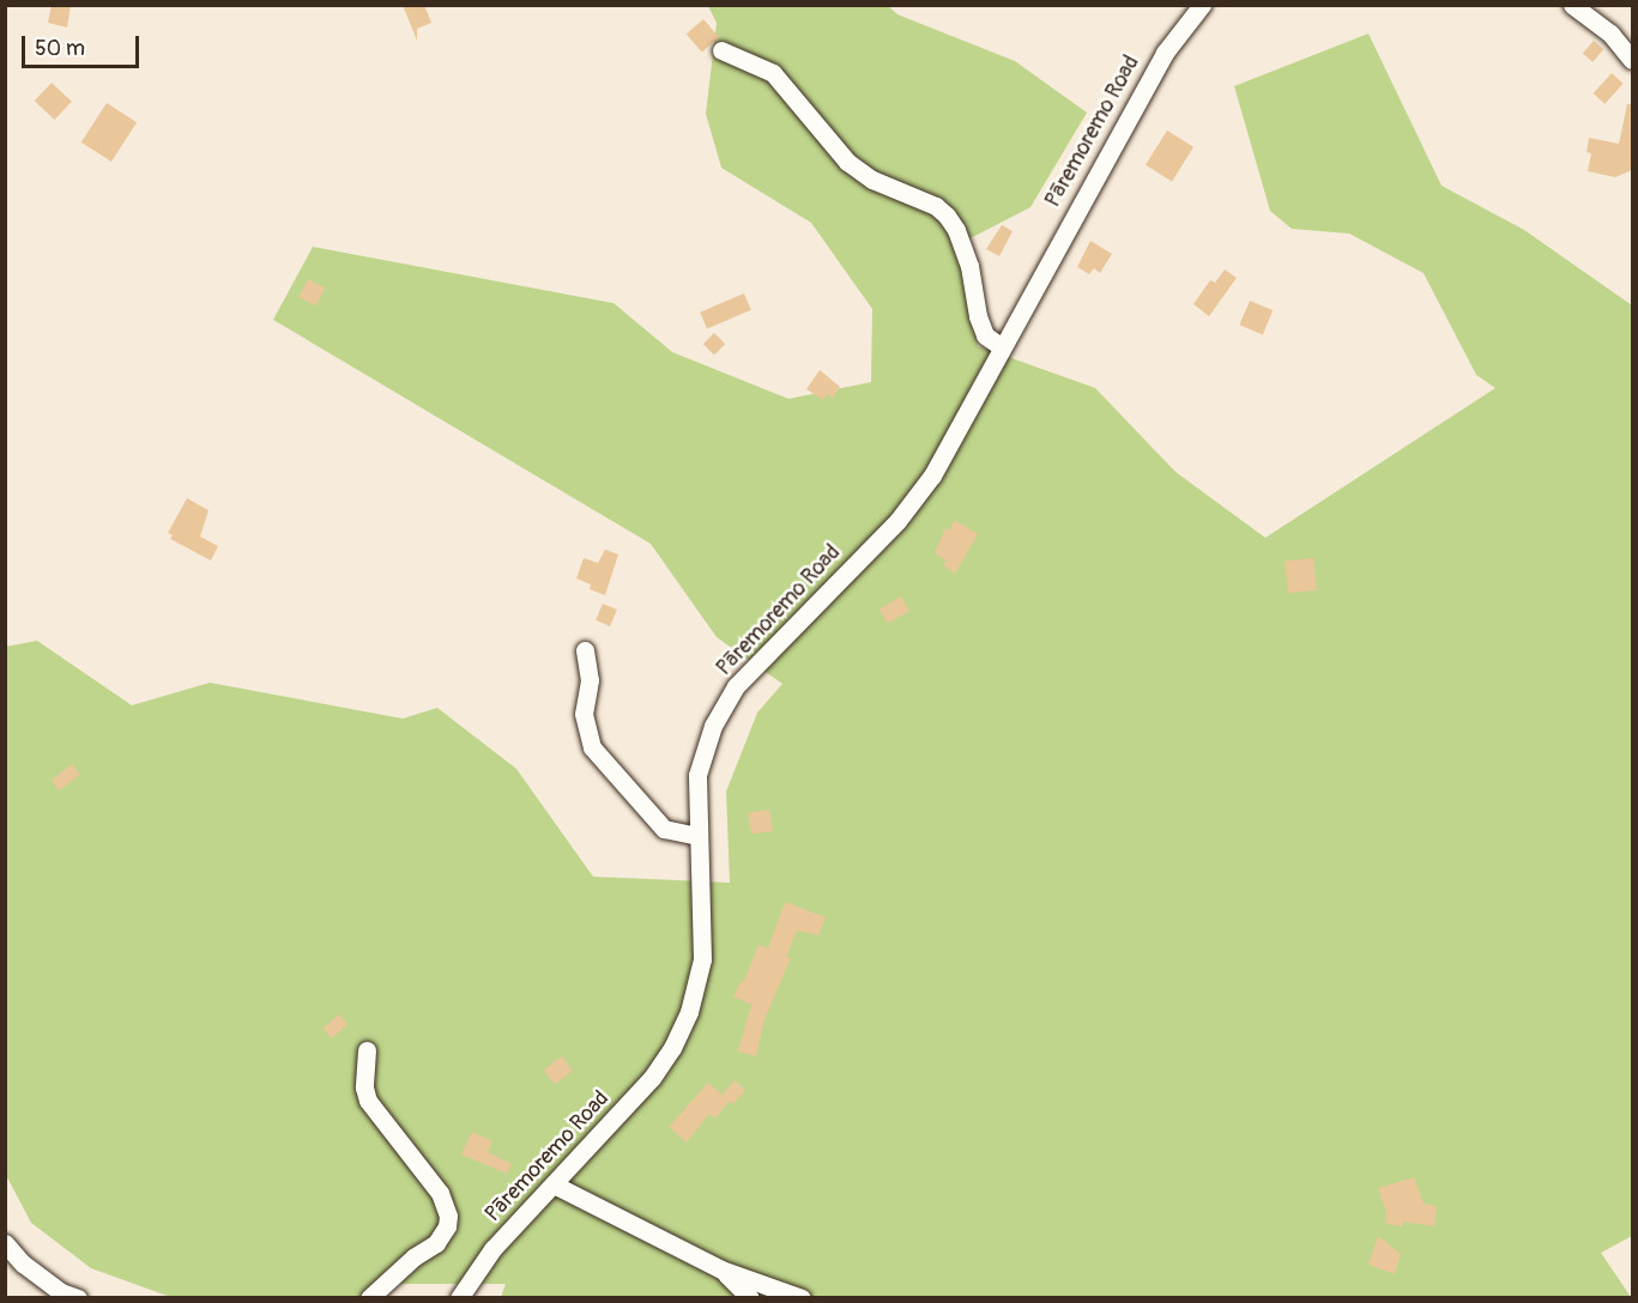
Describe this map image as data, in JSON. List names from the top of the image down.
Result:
{
  "streets": {
    "street": ["Pāremoremo Road"]
  },
  "scale_bar": "50 m"
}
